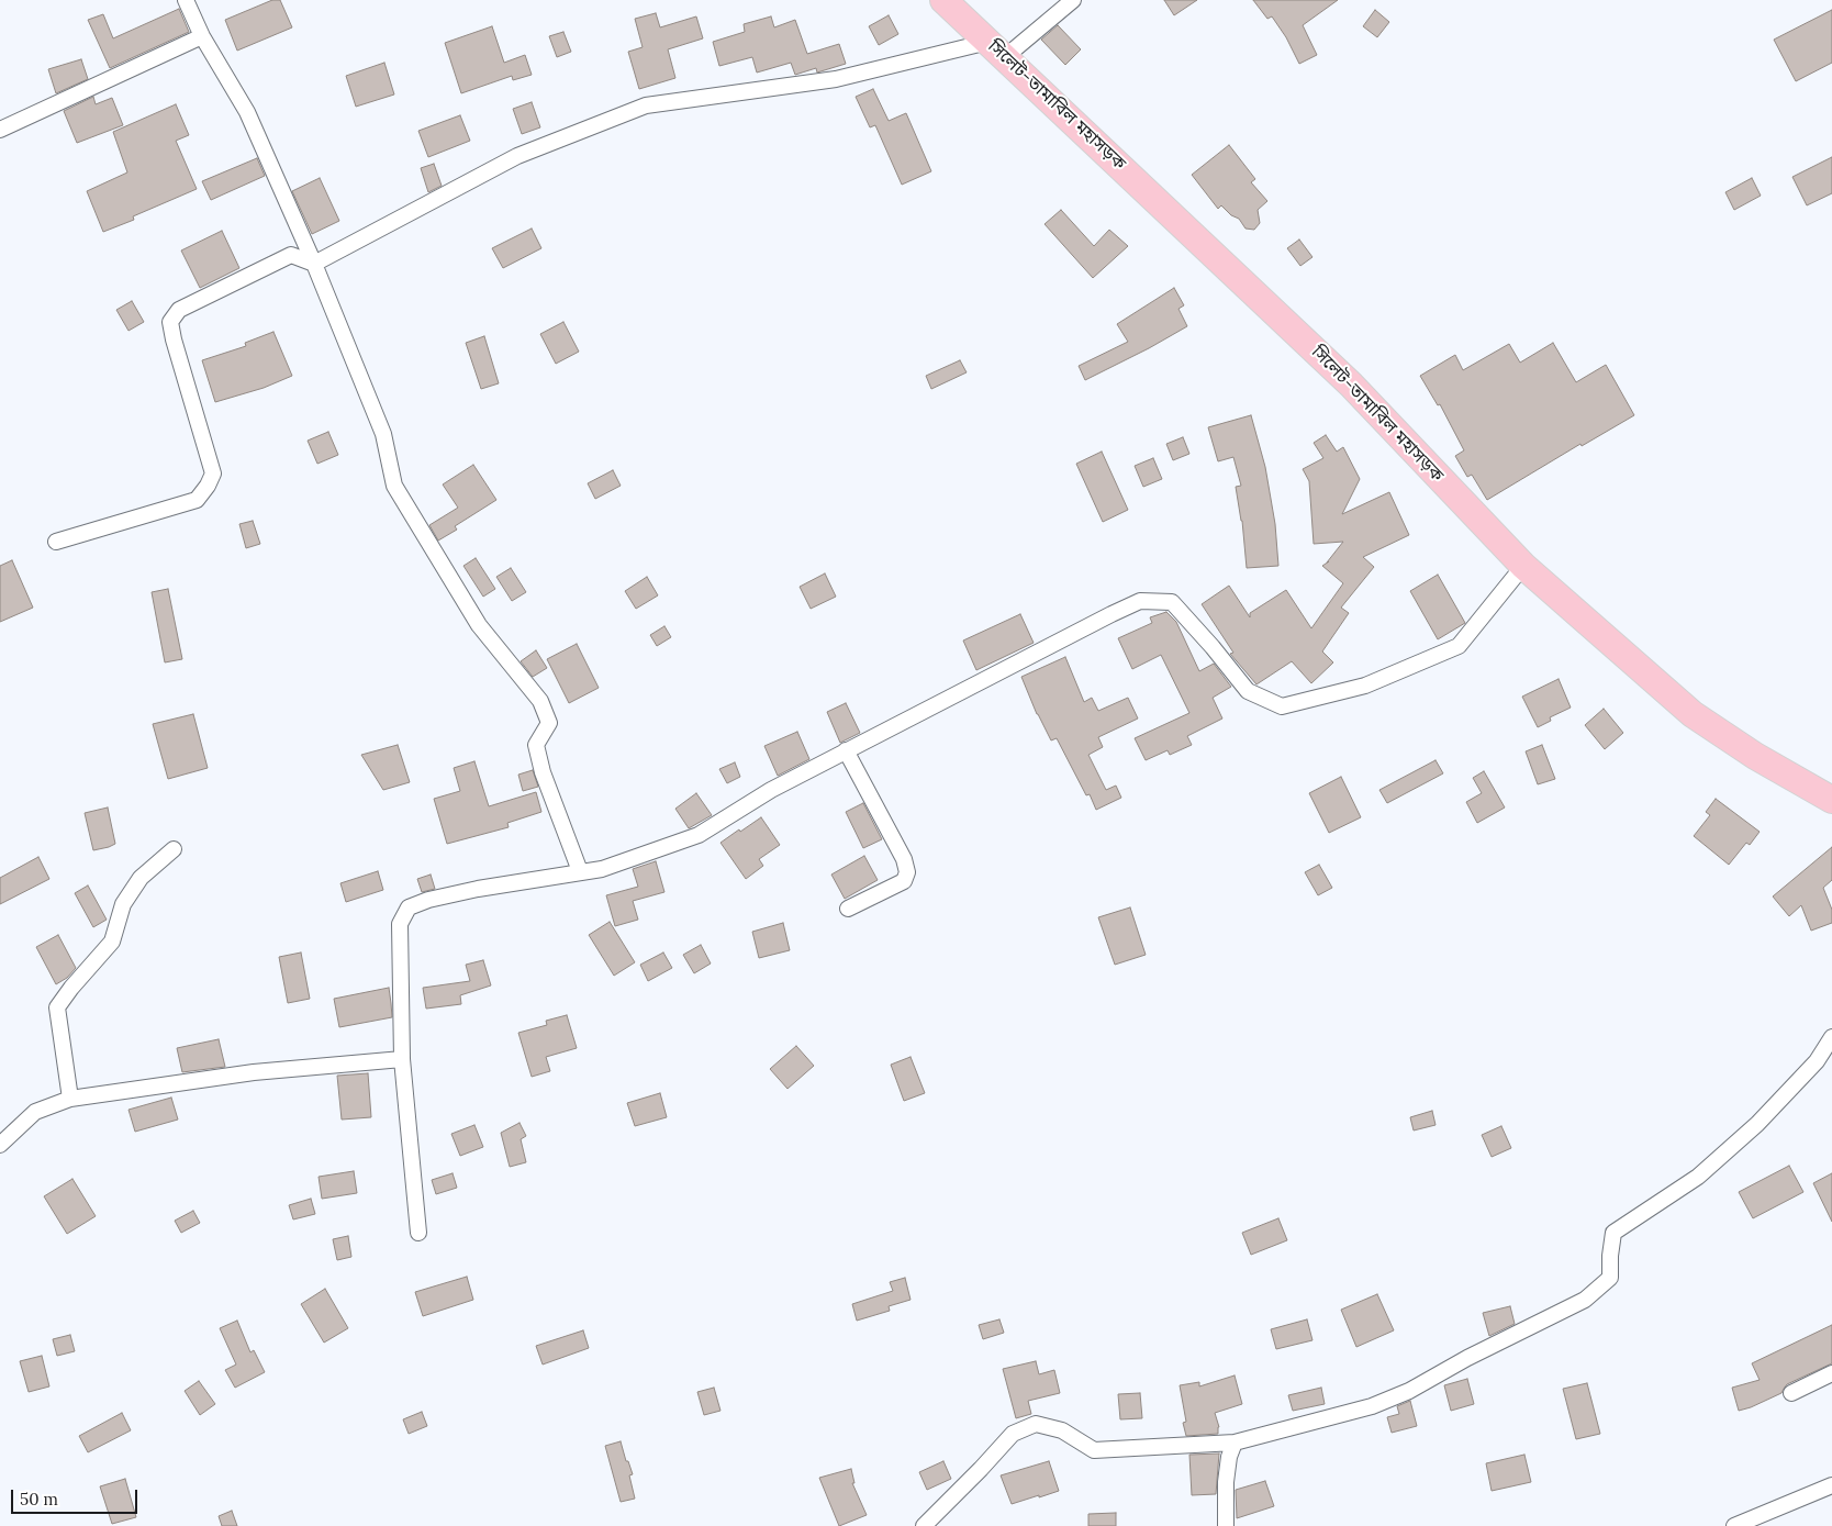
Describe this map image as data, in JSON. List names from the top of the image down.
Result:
{
  "streets": {
    "highway": ["সিলেট-তামাবিল মহাসড়ক"]
  },
  "scale_bar": "50 m"
}
